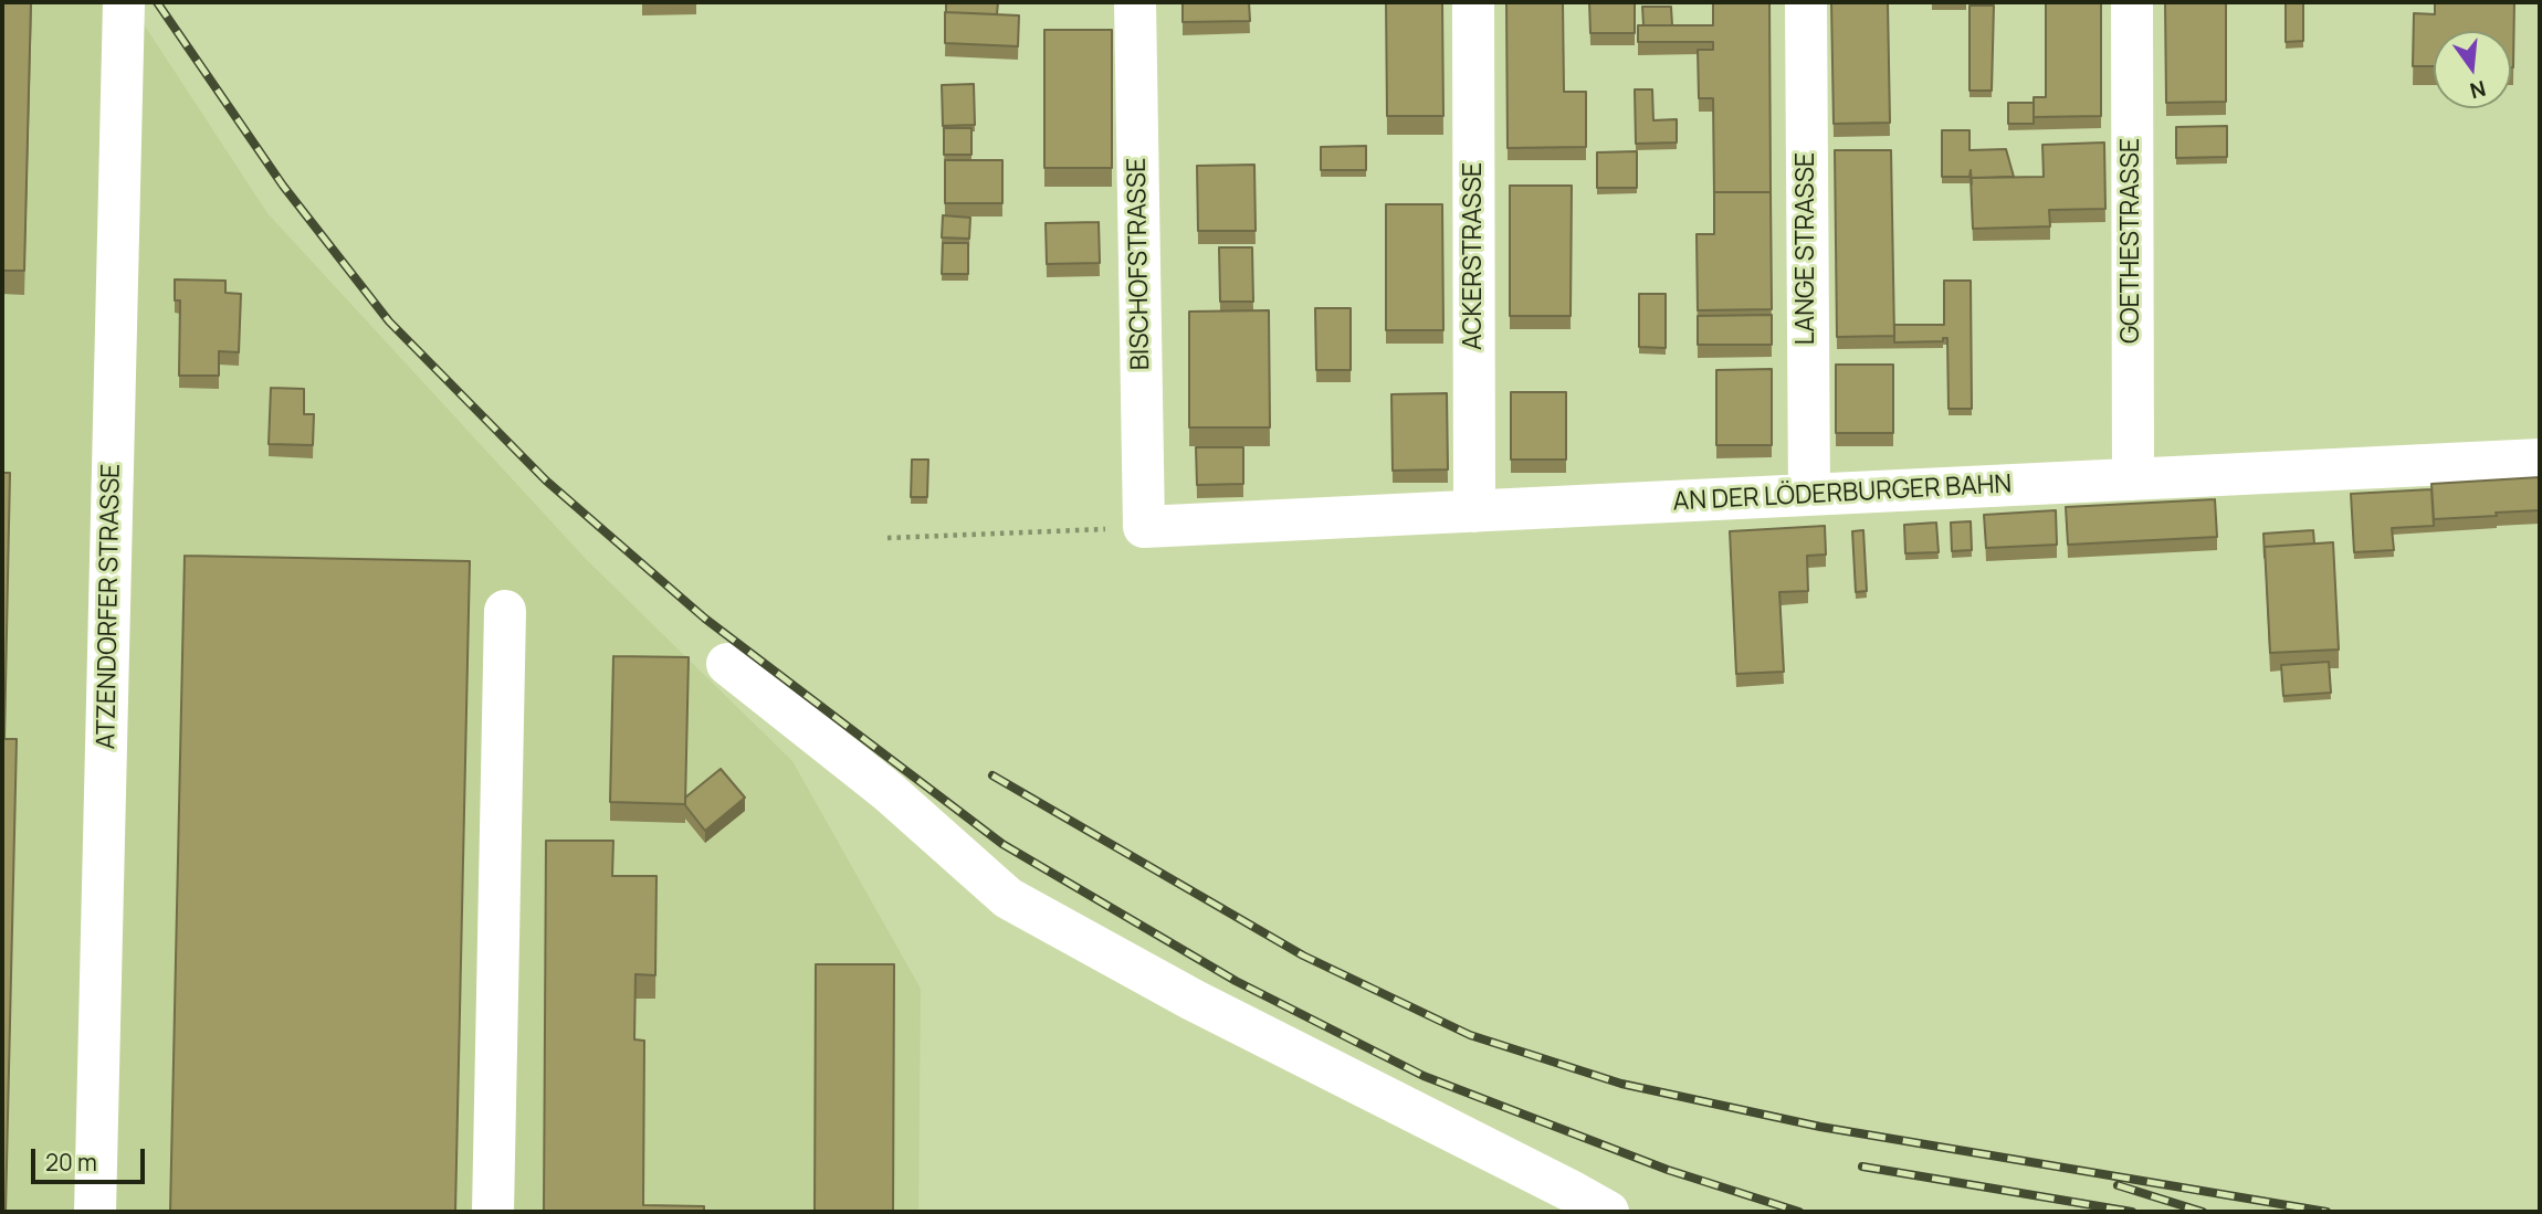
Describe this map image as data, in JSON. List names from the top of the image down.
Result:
{
  "streets": {
    "street": [
      "GOETHESTRASSE",
      "LANGE STRASSE",
      "ACKERSTRASSE",
      "BISCHOFSTRASSE",
      "AN DER LÖDERBURGER BAHN",
      "ATZENDORFER STRASSE"
    ]
  },
  "crossings": [
    ["GOETHESTRASSE", "AN DER LÖDERBURGER BAHN"],
    ["LANGE STRASSE", "AN DER LÖDERBURGER BAHN"],
    ["ACKERSTRASSE", "AN DER LÖDERBURGER BAHN"],
    ["BISCHOFSTRASSE", "AN DER LÖDERBURGER BAHN"]
  ],
  "scale_bar": "20 m",
  "north": "bottom"
}
